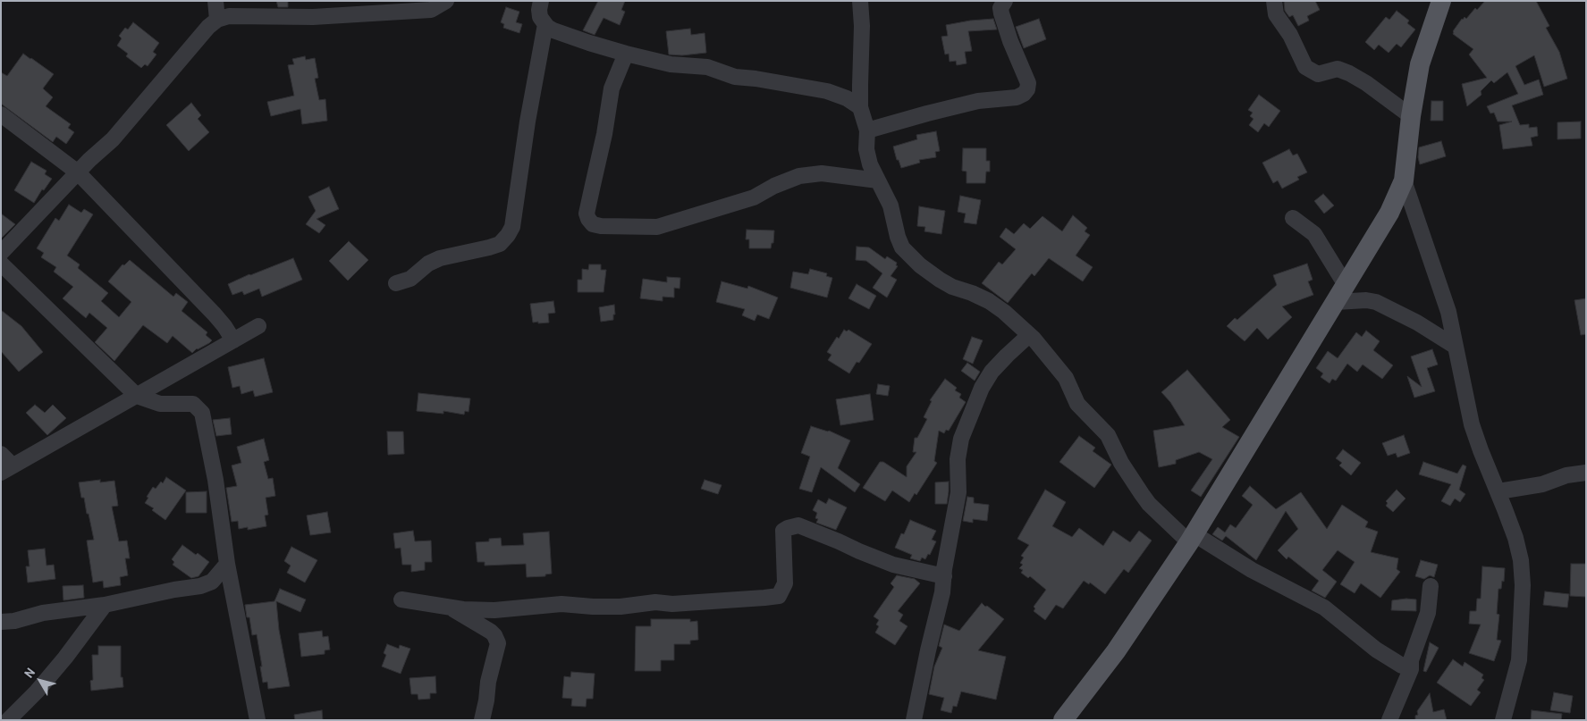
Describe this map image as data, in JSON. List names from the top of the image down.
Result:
{
  "north": "top left"
}
